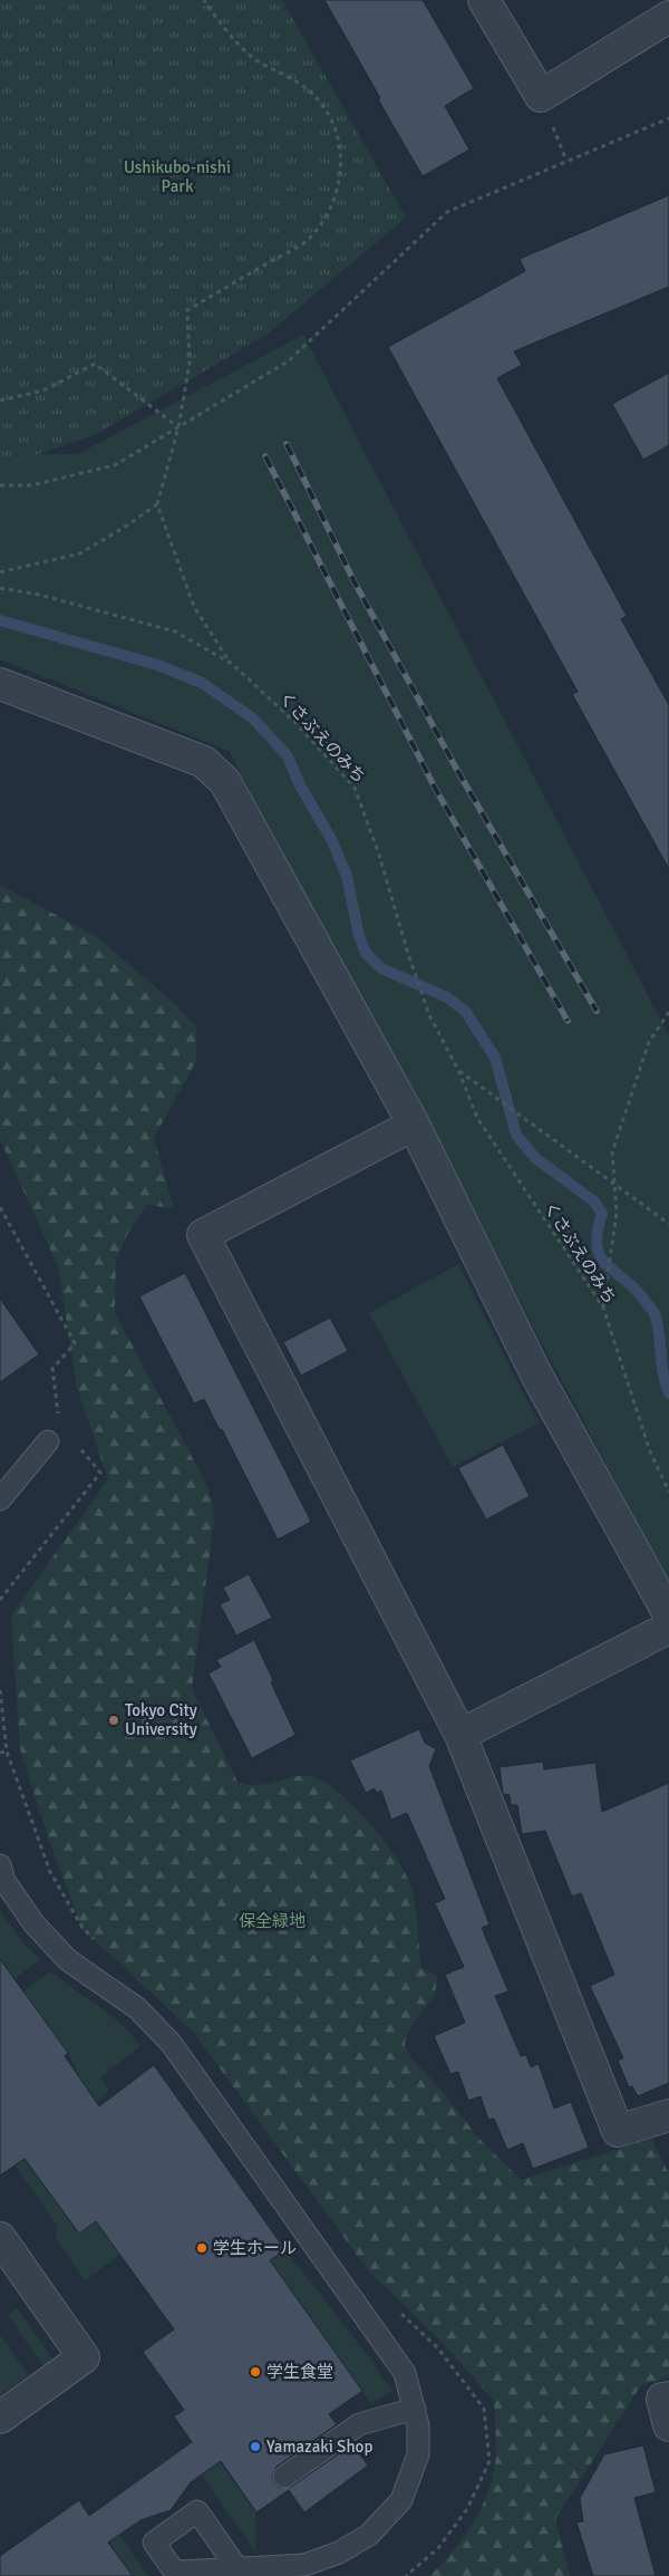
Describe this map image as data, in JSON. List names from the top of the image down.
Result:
{
  "streets": {
    "path": ["くさぶえのみち"]
  },
  "parks": ["Ushikubo-nishi Park", "保全緑地"],
  "places": [
    "Tokyo City University",
    "学生ホール",
    "学生食堂",
    "Yamazaki Shop"
  ]
}
